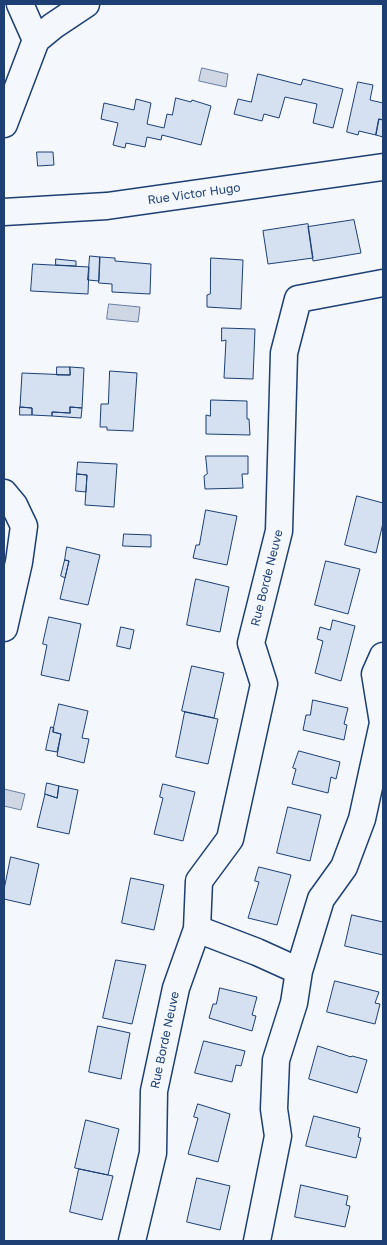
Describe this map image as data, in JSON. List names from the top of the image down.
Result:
{
  "streets": {
    "street": ["Rue Victor Hugo", "Rue Borde Neuve"]
  }
}
